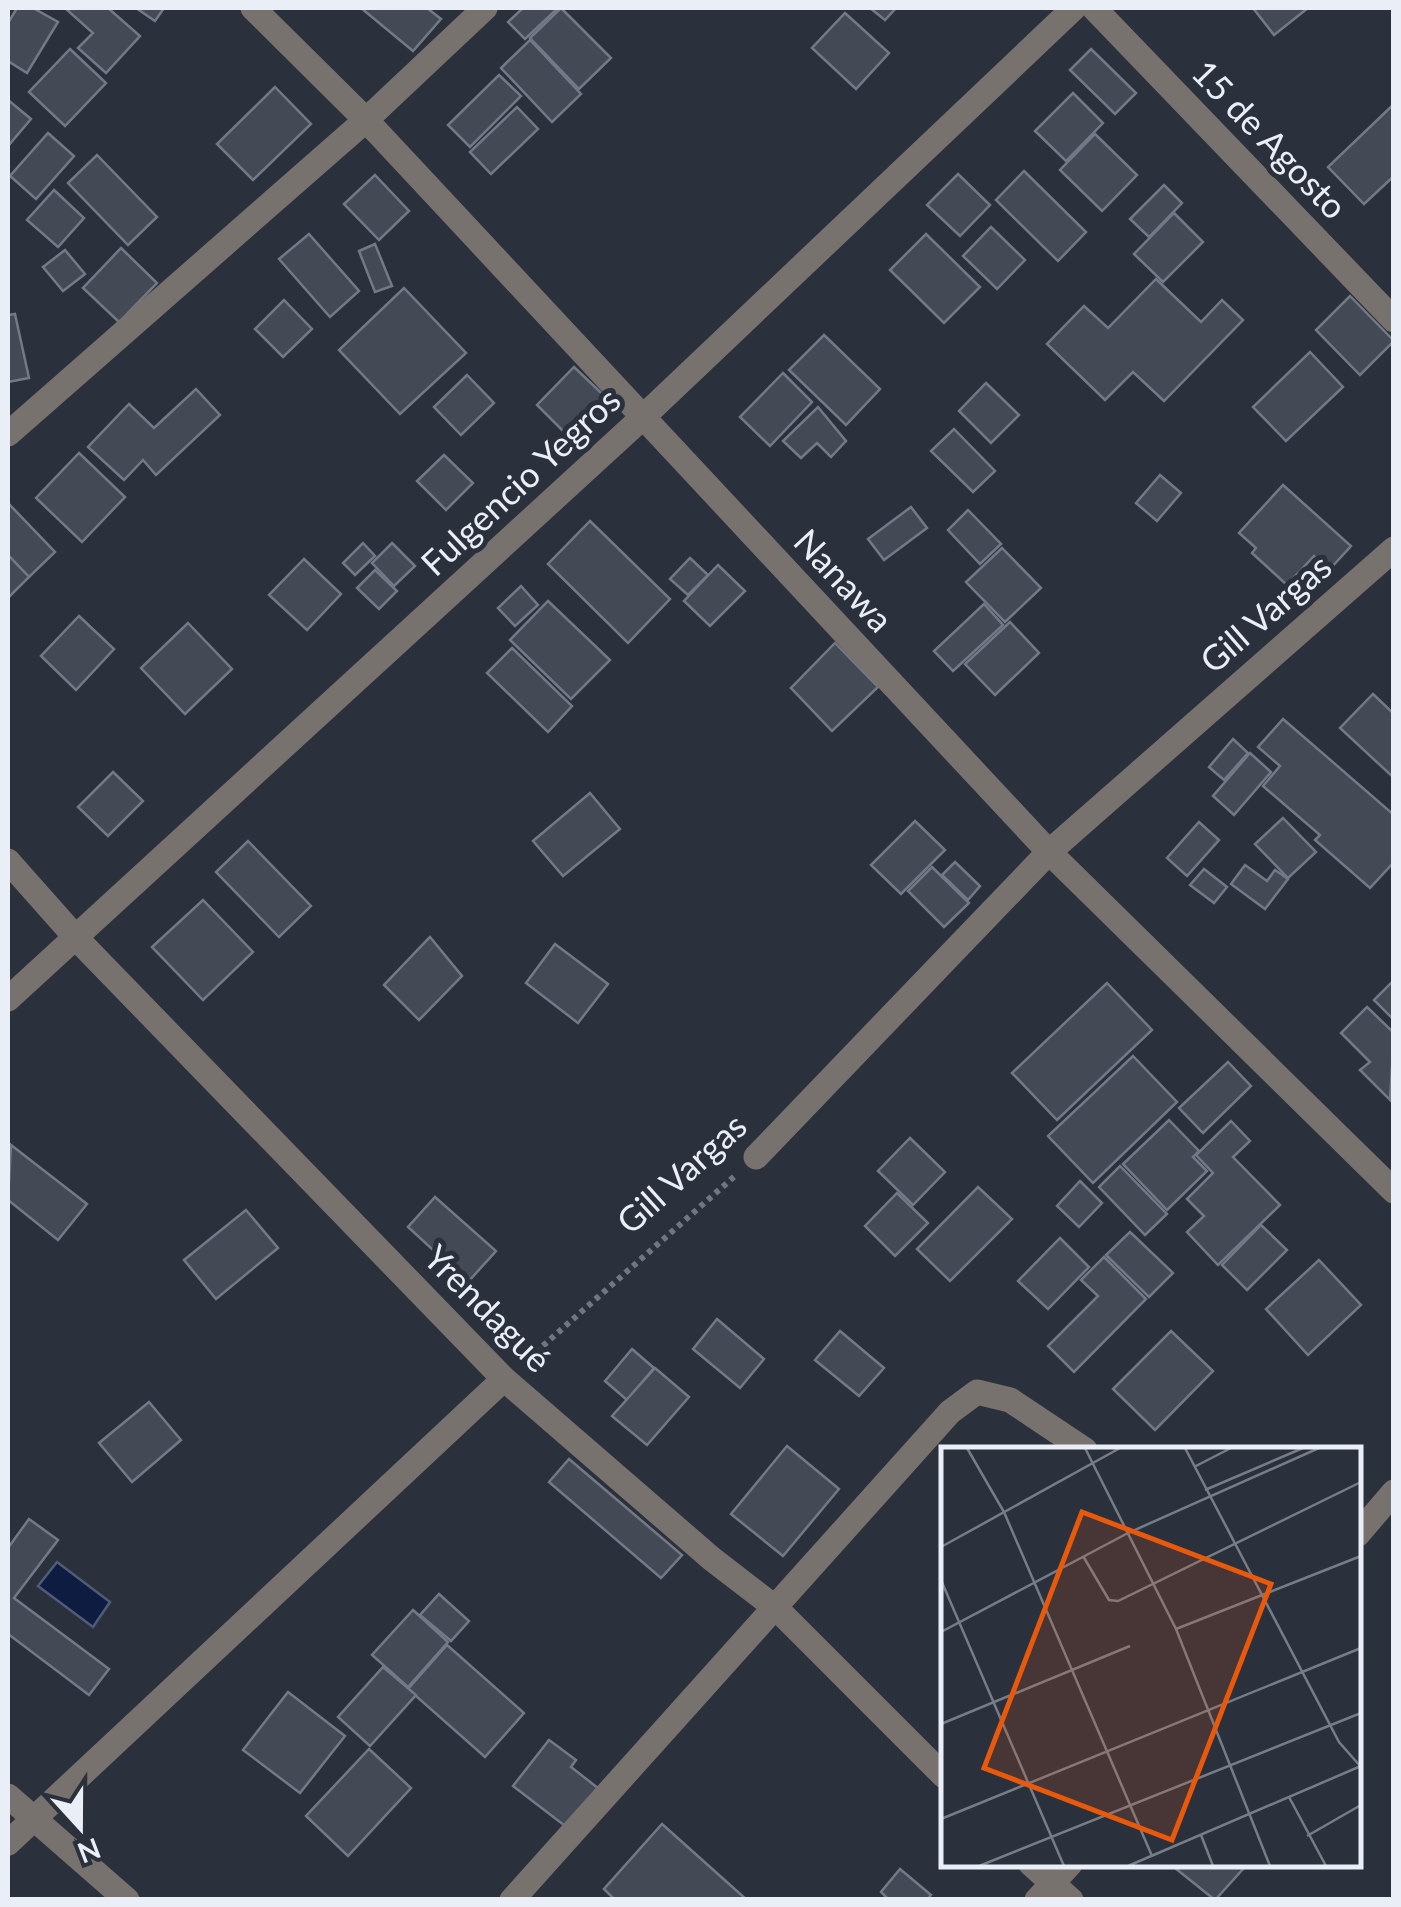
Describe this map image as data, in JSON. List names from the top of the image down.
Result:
{
  "streets": {
    "street": [
      "15 de Agosto",
      "Fulgencio Yegros",
      "Nanawa",
      "Gill Vargas",
      "Yrendagué"
    ]
  },
  "crossings": [
    ["Fulgencio Yegros", "Nanawa"],
    ["Fulgencio Yegros", "Yrendagué"],
    ["Nanawa", "Gill Vargas"],
    ["Gill Vargas", "Yrendagué"]
  ],
  "north": "bottom"
}
